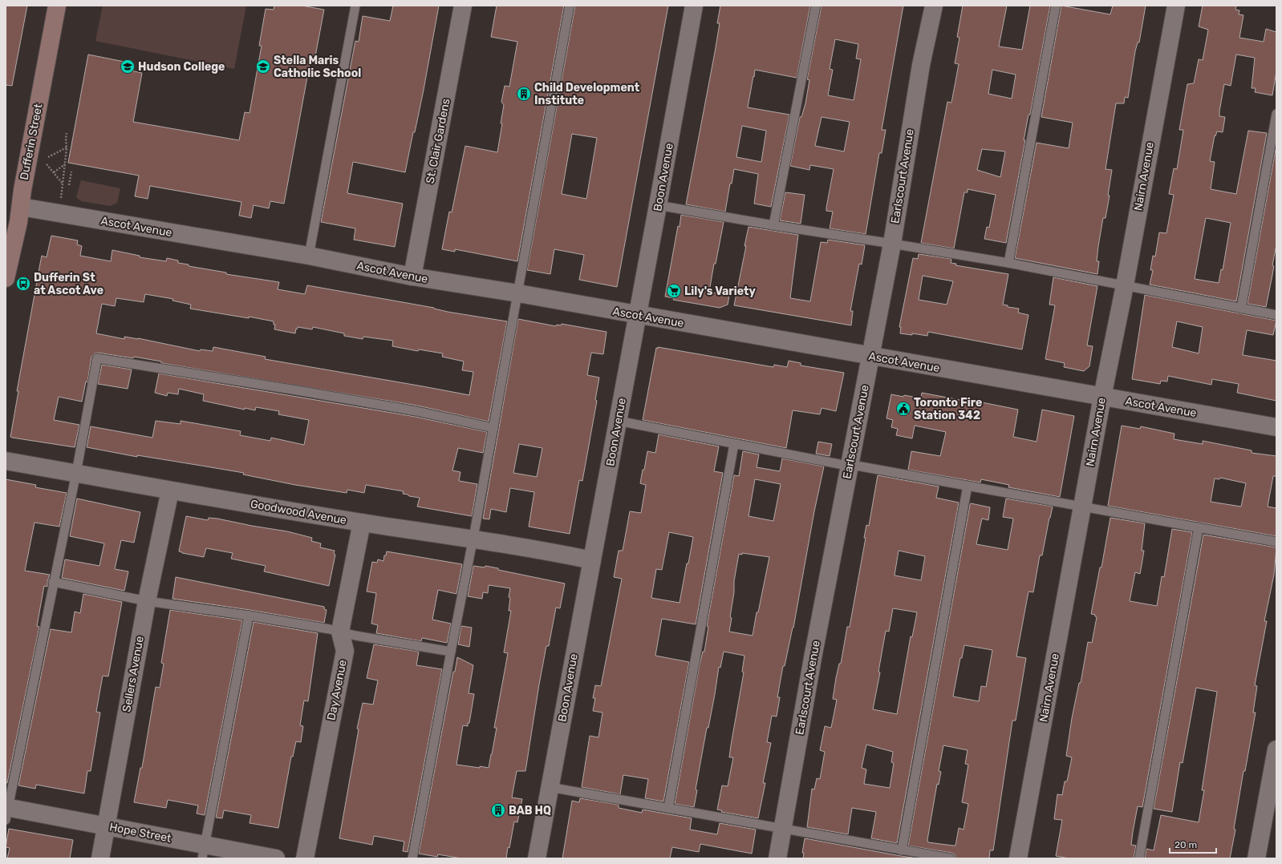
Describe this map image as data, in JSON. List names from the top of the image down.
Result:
{
  "streets": {
    "main road": ["Dufferin Street"],
    "street": [
      "St. Clair Gardens",
      "Earlscourt Avenue",
      "Nairn Avenue",
      "Boon Avenue",
      "Ascot Avenue",
      "Goodwood Avenue",
      "Sellers Avenue",
      "Day Avenue",
      "Hope Street"
    ]
  },
  "crossings": [
    ["St. Clair Gardens", "Ascot Avenue"],
    ["Dufferin Street", "Ascot Avenue"],
    ["Earlscourt Avenue", "Ascot Avenue"],
    ["Nairn Avenue", "Ascot Avenue"],
    ["Boon Avenue", "Ascot Avenue"],
    ["Boon Avenue", "Goodwood Avenue"],
    ["Goodwood Avenue", "Sellers Avenue"],
    ["Goodwood Avenue", "Day Avenue"],
    ["Sellers Avenue", "Hope Street"]
  ],
  "places": {
    "school or university": ["Hudson College", "Stella Maris Catholic School"],
    "building": ["Child Development Institute", "BAB HQ"],
    "bus stop": ["Dufferin St at Ascot Ave"],
    "supermarket": ["Lily's Variety"],
    "public building": ["Toronto Fire Station 342"]
  },
  "scale_bar": "20 m"
}
